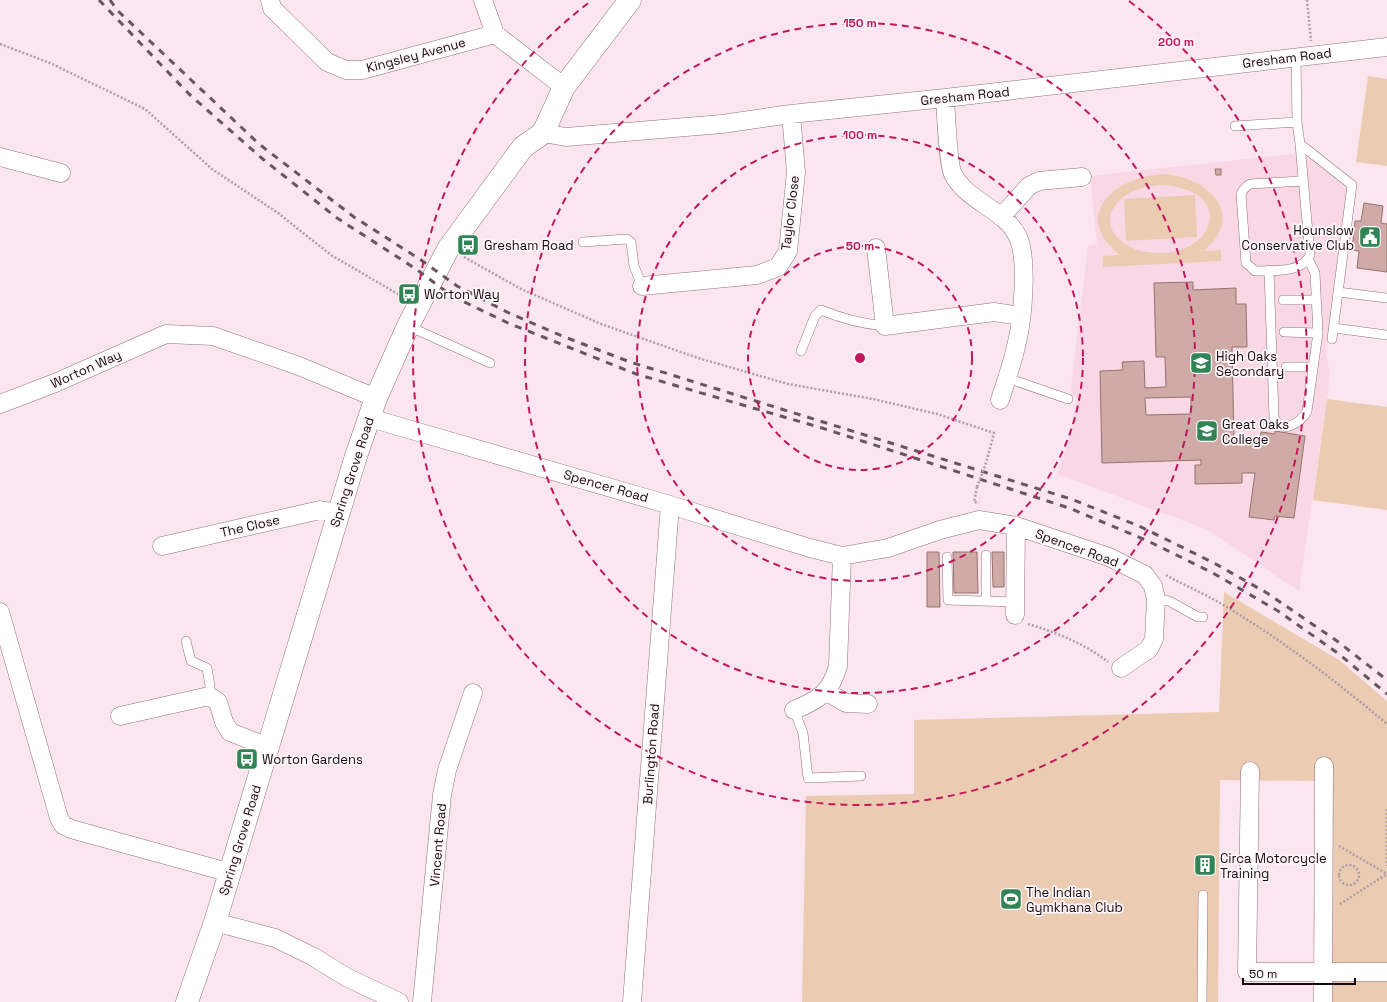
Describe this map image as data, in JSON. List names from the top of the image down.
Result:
{
  "streets": {
    "main road": ["Spring Grove Road"],
    "street": [
      "Kingsley Avenue",
      "Gresham Road",
      "Taylor Close",
      "Worton Way",
      "Spencer Road",
      "The Close",
      "Burlington Road",
      "Vincent Road"
    ]
  },
  "crossings": [
    ["Gresham Road", "Taylor Close"],
    ["Gresham Road", "Spring Grove Road"],
    ["Worton Way", "Spring Grove Road"],
    ["Worton Way", "Spencer Road"],
    ["Spring Grove Road", "Spencer Road"],
    ["Spring Grove Road", "The Close"],
    ["Spencer Road", "Burlington Road"]
  ],
  "places": {
    "public building": ["Hounslow Conservative Club"],
    "bus stop": ["Gresham Road", "Worton Way", "Worton Gardens"],
    "school or university": ["High Oaks Secondary", "Great Oaks College"],
    "building": ["Circa Motorcycle Training"],
    "sports": ["The Indian Gymkhana Club"]
  },
  "scale_bar": "50 m",
  "rings": [
    "150 m",
    "200 m",
    "100 m",
    "50 m"
  ]
}
